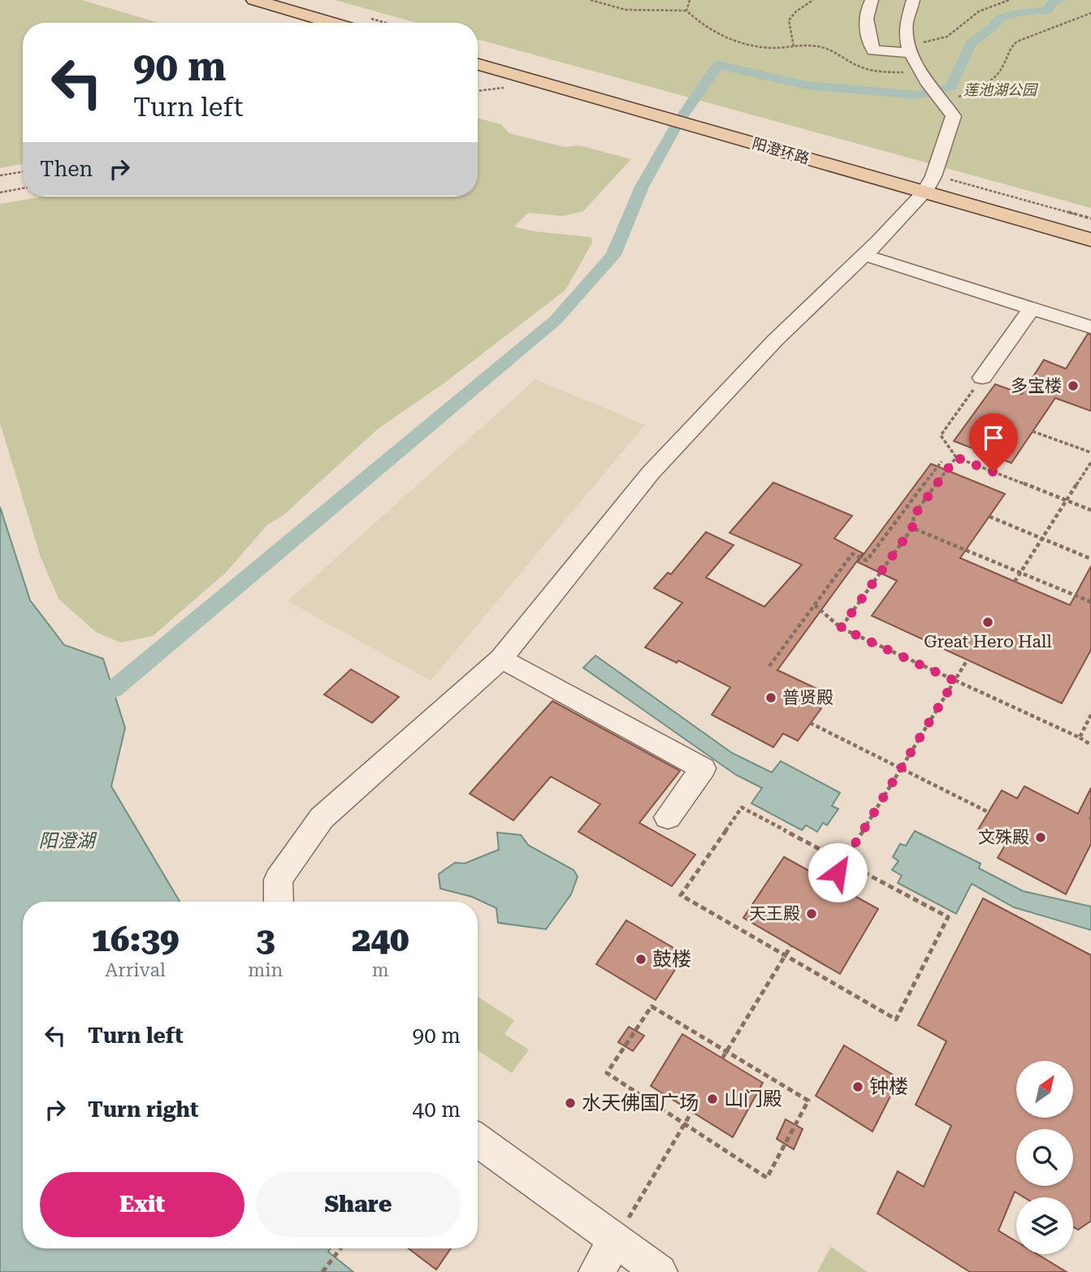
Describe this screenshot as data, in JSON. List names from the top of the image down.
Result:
{
  "streets": {
    "main road": ["阳澄环路"]
  },
  "water": ["阳澄湖"],
  "parks": ["莲池湖公园"],
  "places": [
    "多宝楼",
    "Great Hero Hall",
    "普贤殿",
    "文殊殿",
    "天王殿",
    "鼓楼",
    "钟楼",
    "山门殿",
    "水天佛国广场"
  ],
  "north": "top right",
  "page": {
    "turn": ["90 m", "Turn left"],
    "then": "Then",
    "eta": [
      "16:39",
      "Arrival",
      "3",
      "min",
      "240",
      "m"
    ],
    "list": [
      {
        "name": "Turn left",
        "value": "90 m"
      },
      {
        "name": "Turn right",
        "value": "40 m"
      }
    ],
    "buttons": ["Exit", "Share"]
  }
}
